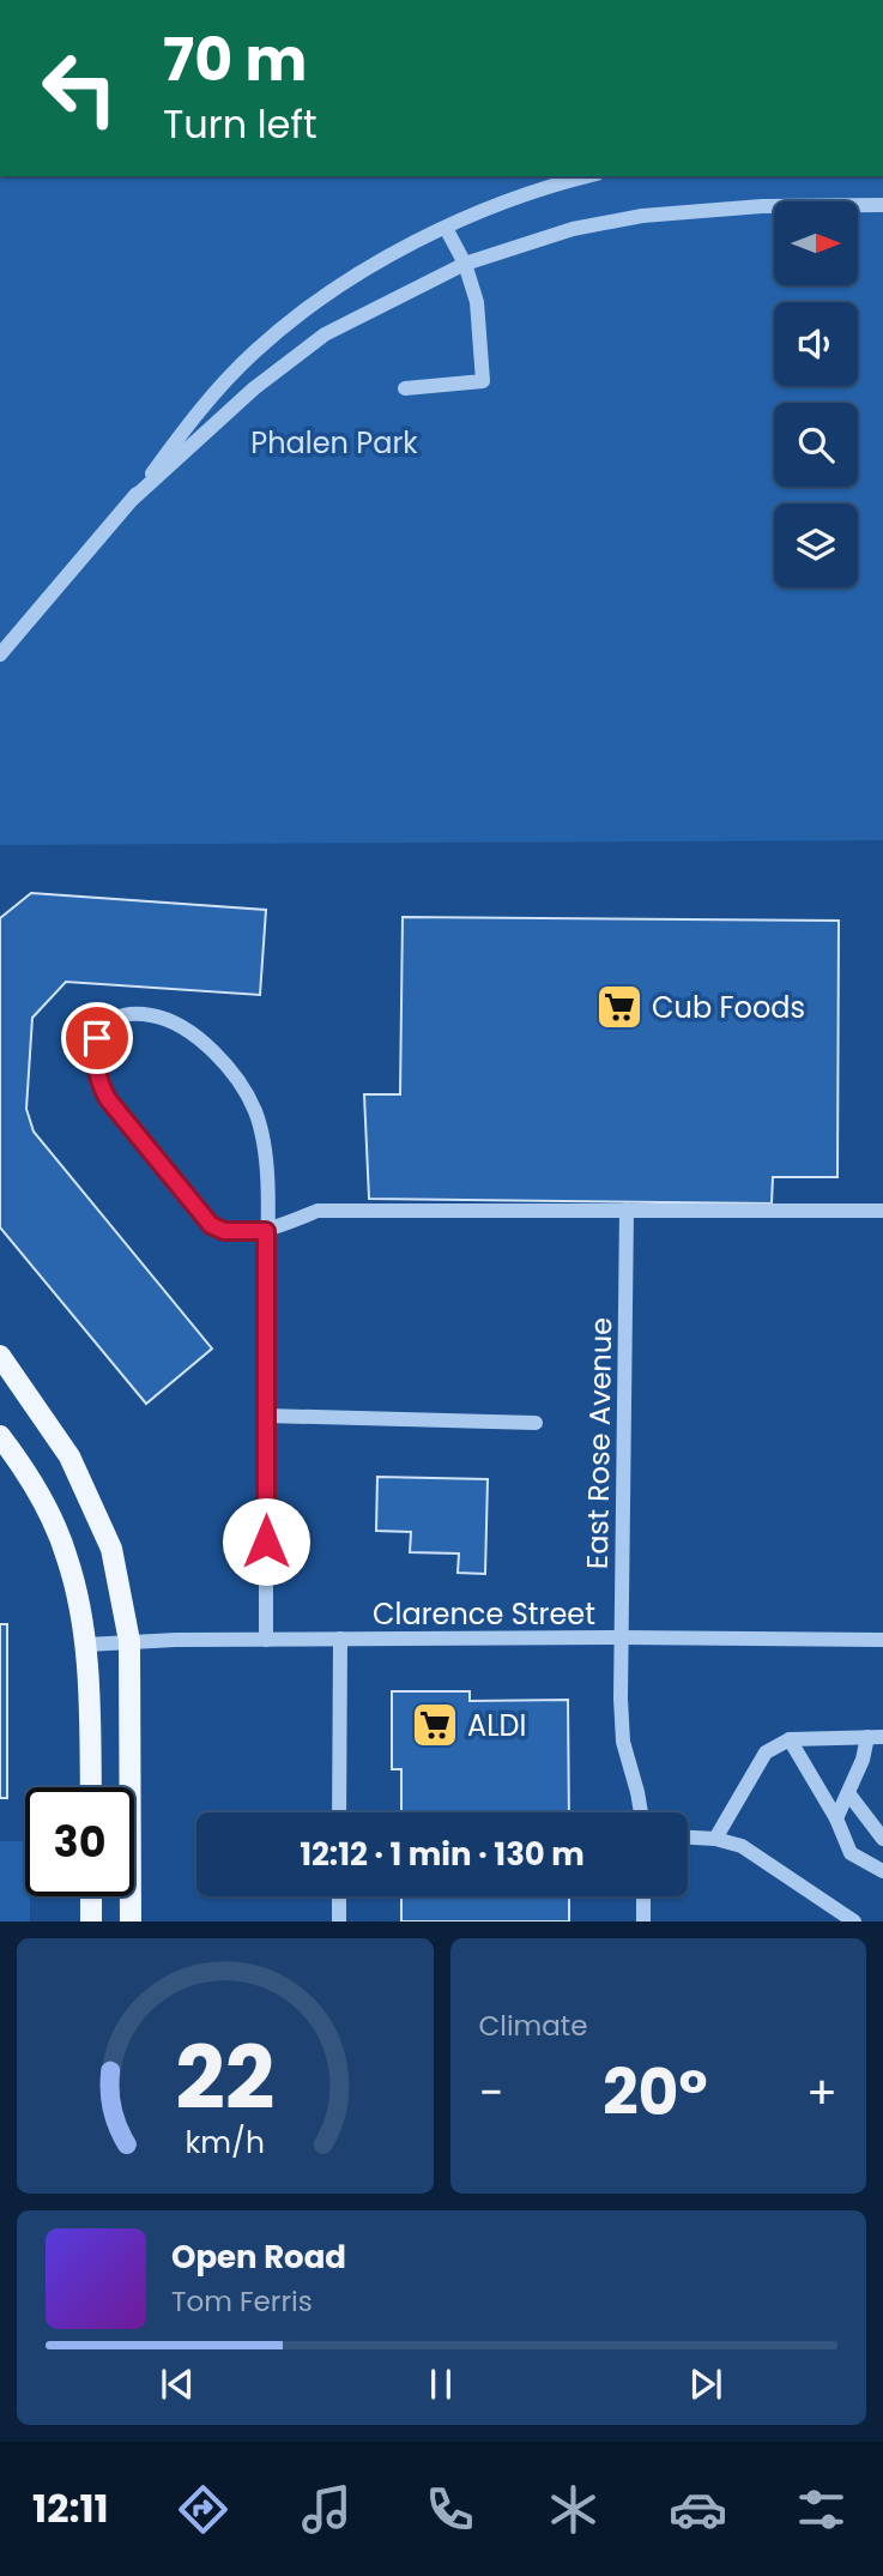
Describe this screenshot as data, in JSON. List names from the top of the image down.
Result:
{
  "streets": {
    "street": ["East Rose Avenue", "Clarence Street"]
  },
  "crossings": [
    ["East Rose Avenue", "Clarence Street"]
  ],
  "parks": ["Phalen Park"],
  "places": {
    "supermarket": ["Cub Foods", "ALDI"]
  },
  "north": "right",
  "page": {
    "turn": ["70 m", "Turn left"],
    "limit": "30",
    "trip": "12:12 · 1 min · 130 m",
    "tile": "Climate",
    "heat": ["−", "20°", "+"],
    "song": ["Open Road", "Tom Ferris"],
    "tabs": "12:11",
    "gauge": ["22", "km/h"]
  }
}
